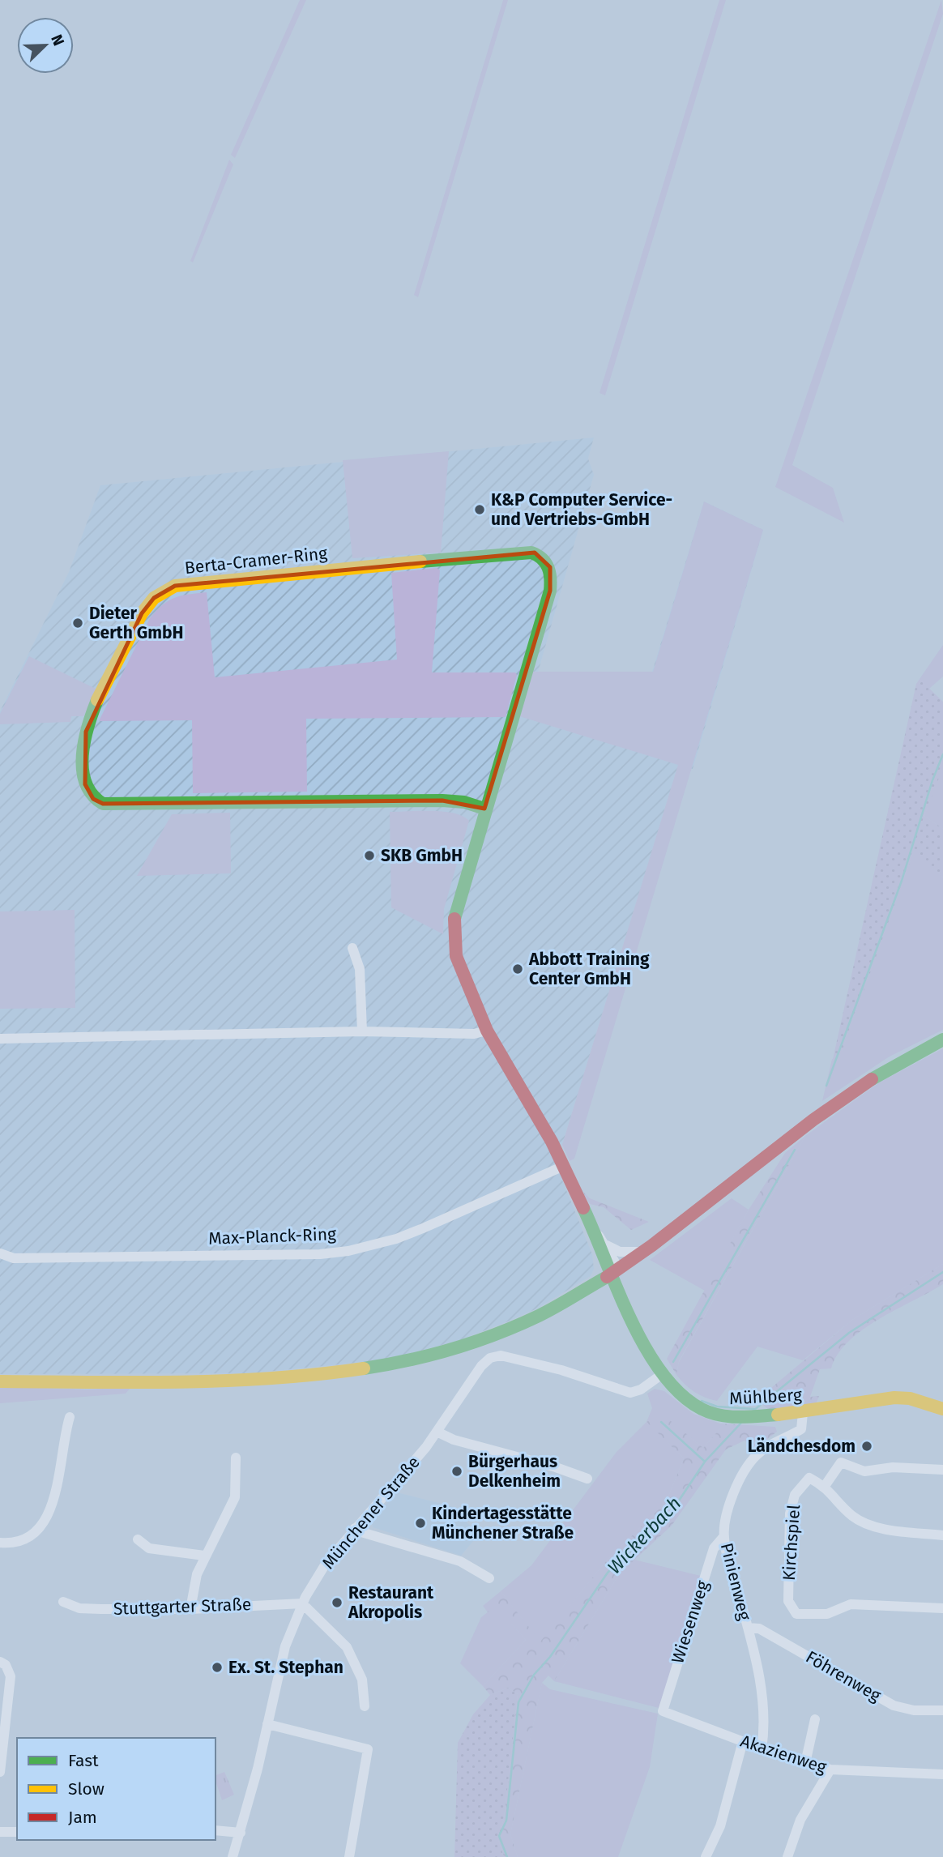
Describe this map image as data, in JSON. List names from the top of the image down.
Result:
{
  "streets": {
    "street": [
      "Berta-Cramer-Ring",
      "Max-Planck-Ring",
      "Mühlberg",
      "Münchener Straße",
      "Kirchspiel",
      "Pinienweg",
      "Stuttgarter Straße",
      "Wiesenweg",
      "Föhrenweg",
      "Akazienweg"
    ]
  },
  "crossings": [
    ["Mühlberg", "Münchener Straße"],
    ["Mühlberg", "Pinienweg"],
    ["Münchener Straße", "Stuttgarter Straße"],
    ["Pinienweg", "Wiesenweg"],
    ["Pinienweg", "Föhrenweg"],
    ["Pinienweg", "Akazienweg"],
    ["Wiesenweg", "Akazienweg"]
  ],
  "water": ["Wickerbach"],
  "places": [
    "K&P Computer Service- und Vertriebs-GmbH",
    "Dieter Gerth GmbH",
    "SKB GmbH",
    "Abbott Training Center GmbH",
    "Ländchesdom",
    "Bürgerhaus Delkenheim",
    "Kindertagesstätte Münchener Straße",
    "Restaurant Akropolis",
    "Ex. St. Stephan"
  ],
  "legend": ["Fast", "Slow", "Jam"],
  "north": "top right"
}
